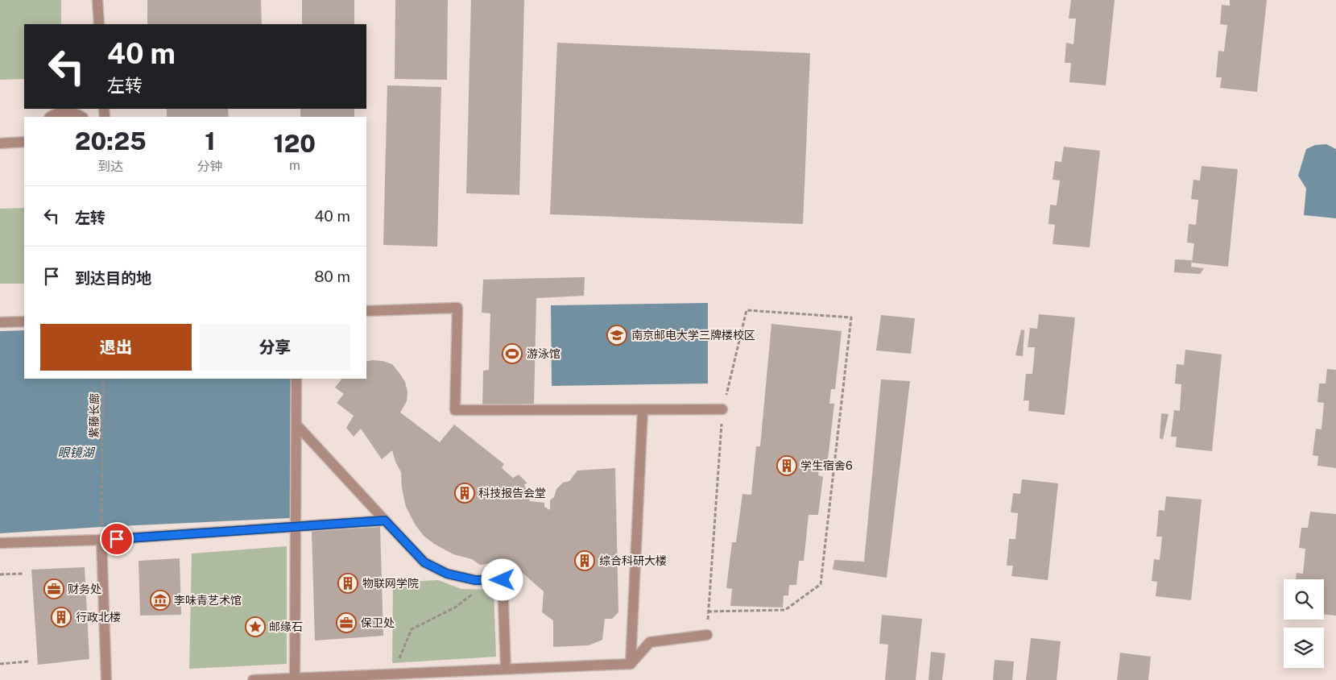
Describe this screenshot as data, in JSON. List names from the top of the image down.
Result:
{
  "streets": {
    "path": ["紫藤长廊"]
  },
  "water": ["眼镜湖"],
  "places": {
    "school or university": ["南京邮电大学三牌楼校区"],
    "sports": ["游泳馆"],
    "building": [
      "学生宿舍6",
      "科技报告会堂",
      "综合科研大楼",
      "物联网学院",
      "行政北楼"
    ],
    "office": ["财务处", "保卫处"],
    "museum": ["李味青艺术馆"],
    "place": ["邮缘石"]
  },
  "page": {
    "turn": ["40 m", "左转"],
    "eta": [
      "20:25",
      "到达",
      "1",
      "分钟",
      "120",
      "m"
    ],
    "list": [
      {
        "name": "左转",
        "value": "40 m"
      },
      {
        "name": "到达目的地",
        "value": "80 m"
      }
    ],
    "buttons": ["退出", "分享"]
  }
}
